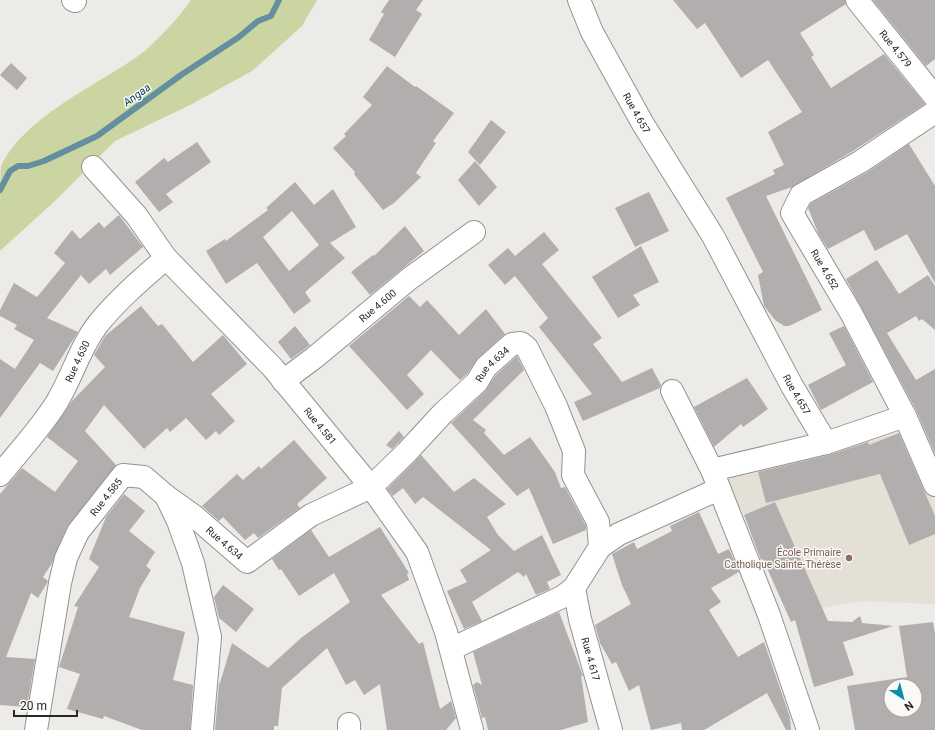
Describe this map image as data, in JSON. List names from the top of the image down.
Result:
{
  "streets": {
    "street": [
      "Rue 4.579",
      "Rue 4.657",
      "Rue 4.652",
      "Rue 4.600",
      "Rue 4.630",
      "Rue 4.634",
      "Rue 4.581",
      "Rue 4.585",
      "Rue 4.617"
    ]
  },
  "crossings": [
    ["Rue 4.600", "Rue 4.581"],
    ["Rue 4.630", "Rue 4.581"],
    ["Rue 4.634", "Rue 4.581"],
    ["Rue 4.634", "Rue 4.585"]
  ],
  "water": ["Angaa"],
  "places": ["École Primaire Catholique Sainte-Thérèse"],
  "scale_bar": "20 m",
  "north": "bottom right"
}
